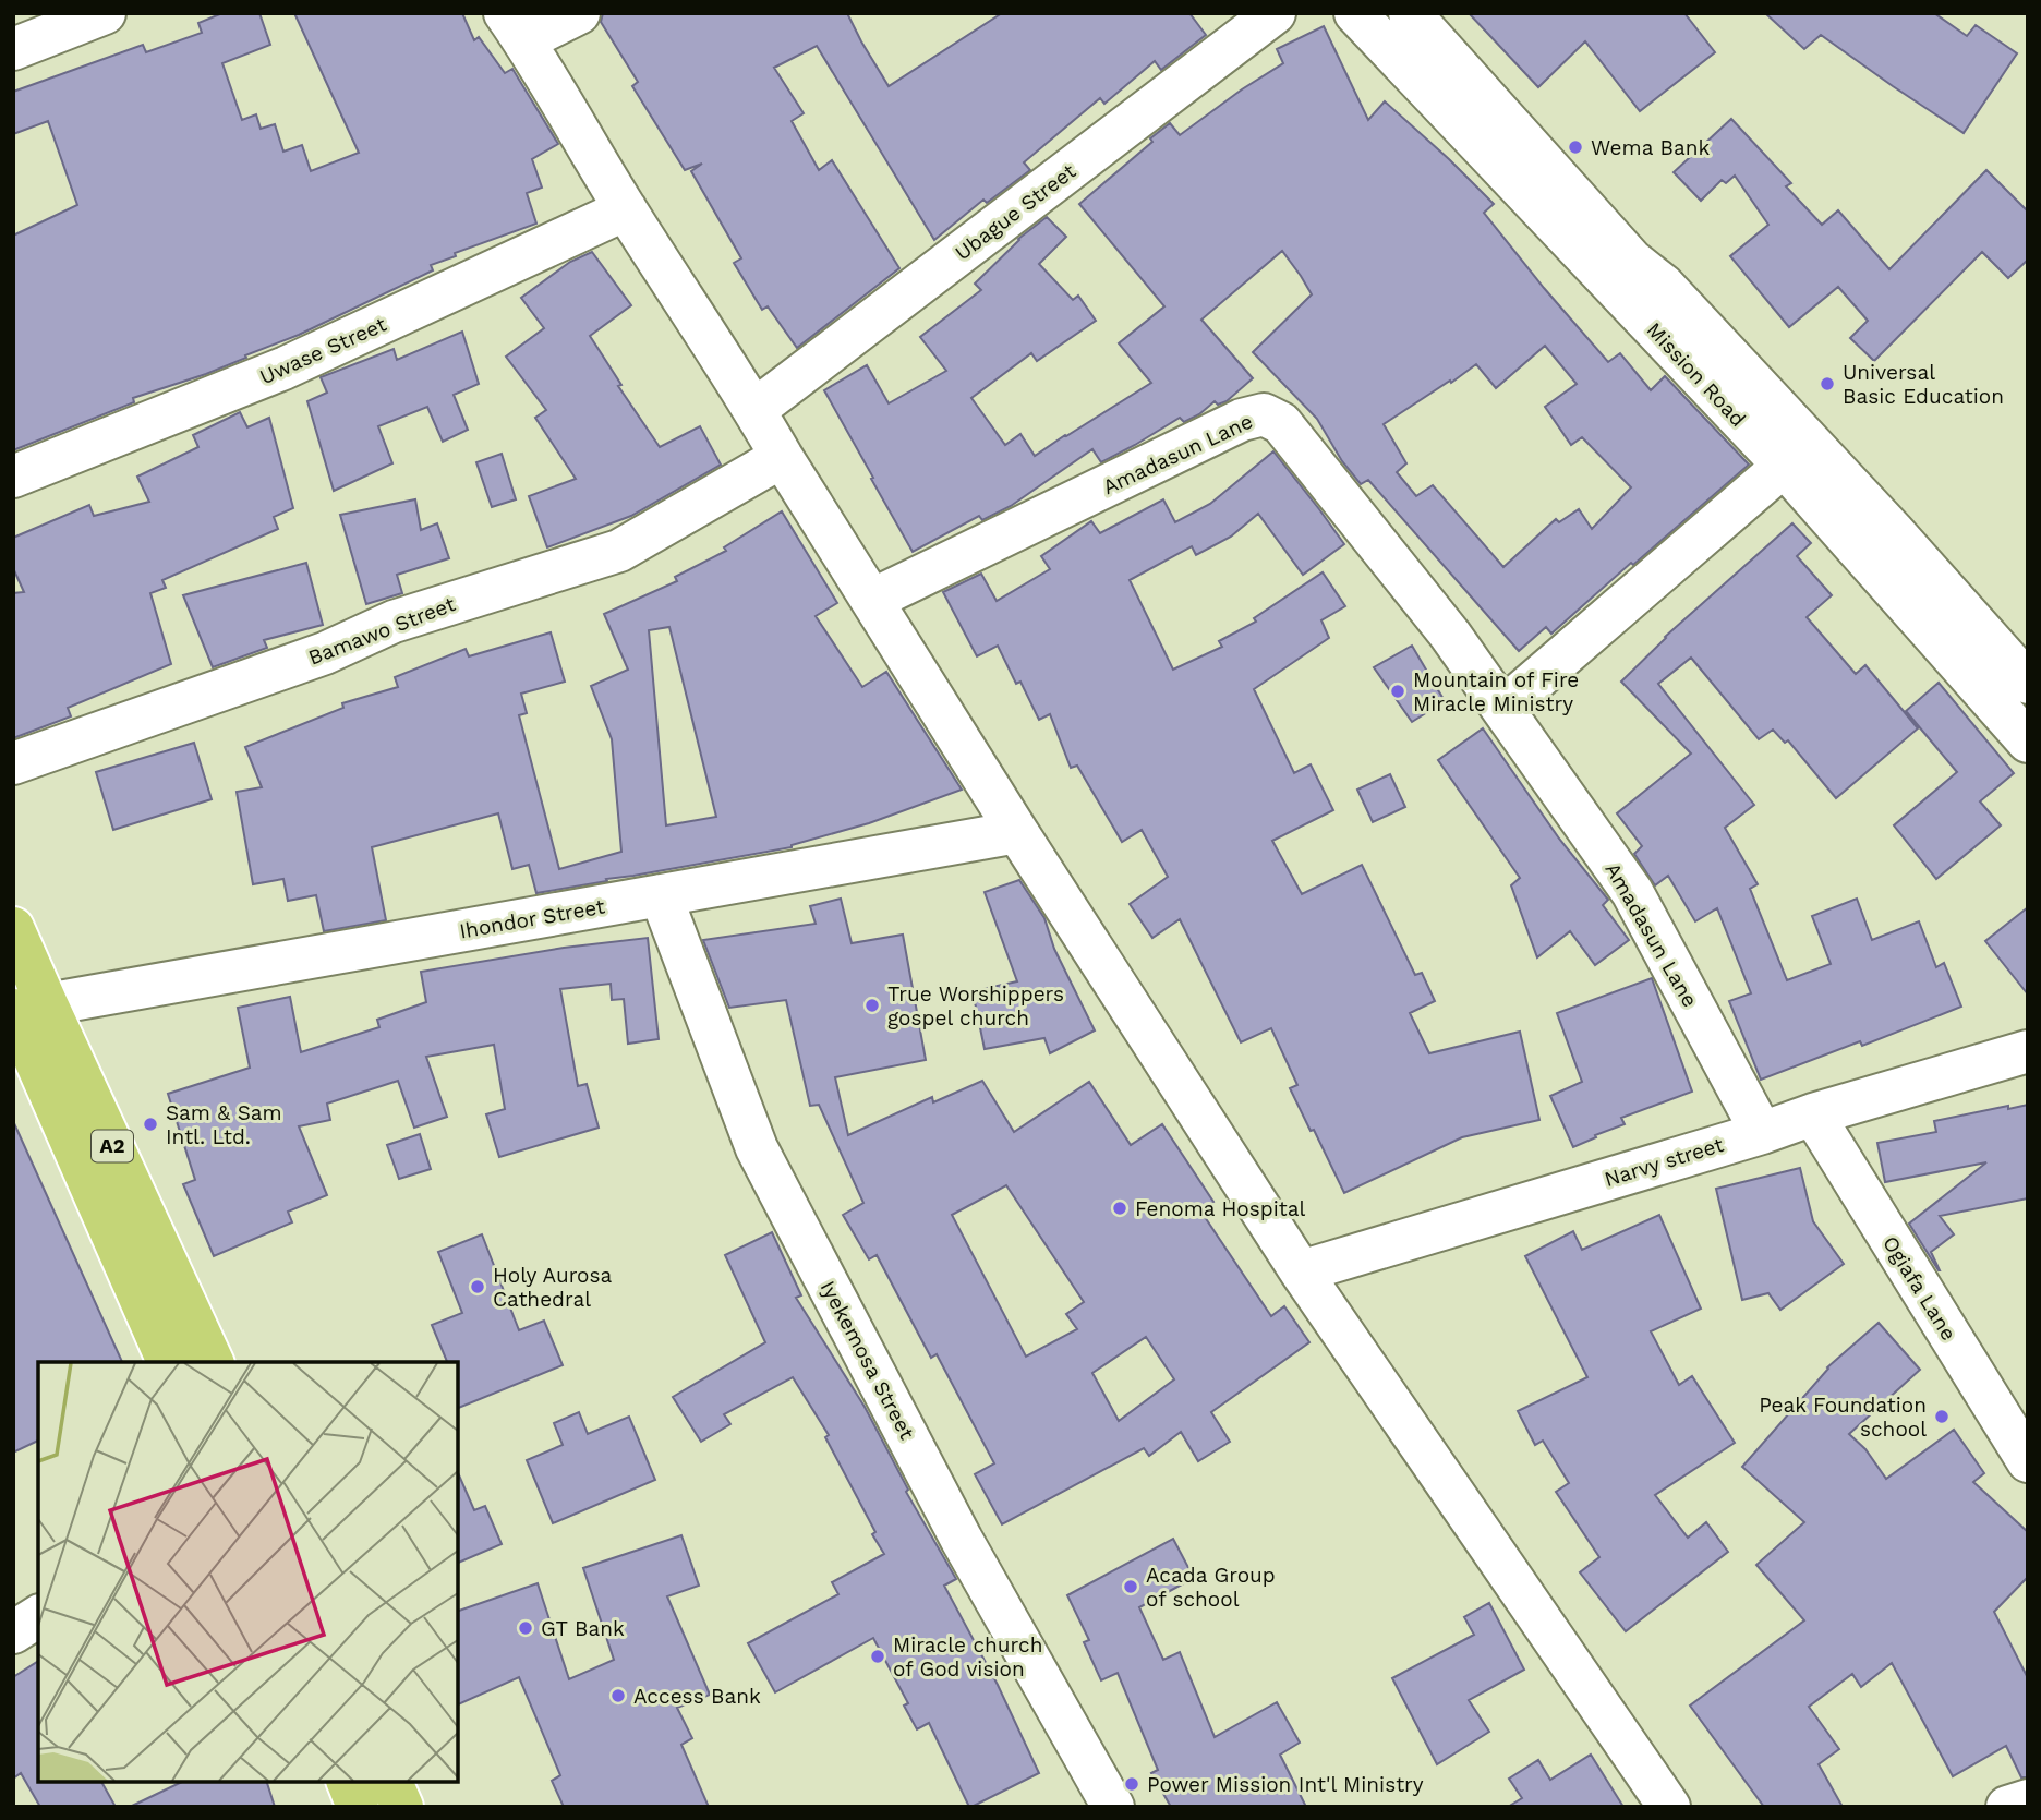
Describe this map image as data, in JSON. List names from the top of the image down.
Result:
{
  "streets": {
    "highway": ["A2"],
    "street": [
      "Ubague Street",
      "Uwase Street",
      "Mission Road",
      "Amadasun Lane",
      "Bamawo Street",
      "Ihondor Street",
      "Narvy street",
      "Ogiafa Lane",
      "Iyekemosa Street"
    ]
  },
  "crossings": [
    ["Amadasun Lane", "Narvy street"],
    ["Ihondor Street", "A2"],
    ["Ihondor Street", "Iyekemosa Street"],
    ["Narvy street", "Ogiafa Lane"]
  ],
  "places": [
    "Wema Bank",
    "Universal Basic Education",
    "Mountain of Fire Miracle Ministry",
    "True Worshippers gospel church",
    "Sam & Sam Intl. Ltd.",
    "Fenoma Hospital",
    "Holy Aurosa Cathedral",
    "Peak Foundation school",
    "Acada Group of school",
    "GT Bank",
    "Miracle church of God vision",
    "Access Bank",
    "Power Mission Int'l Ministry"
  ]
}
